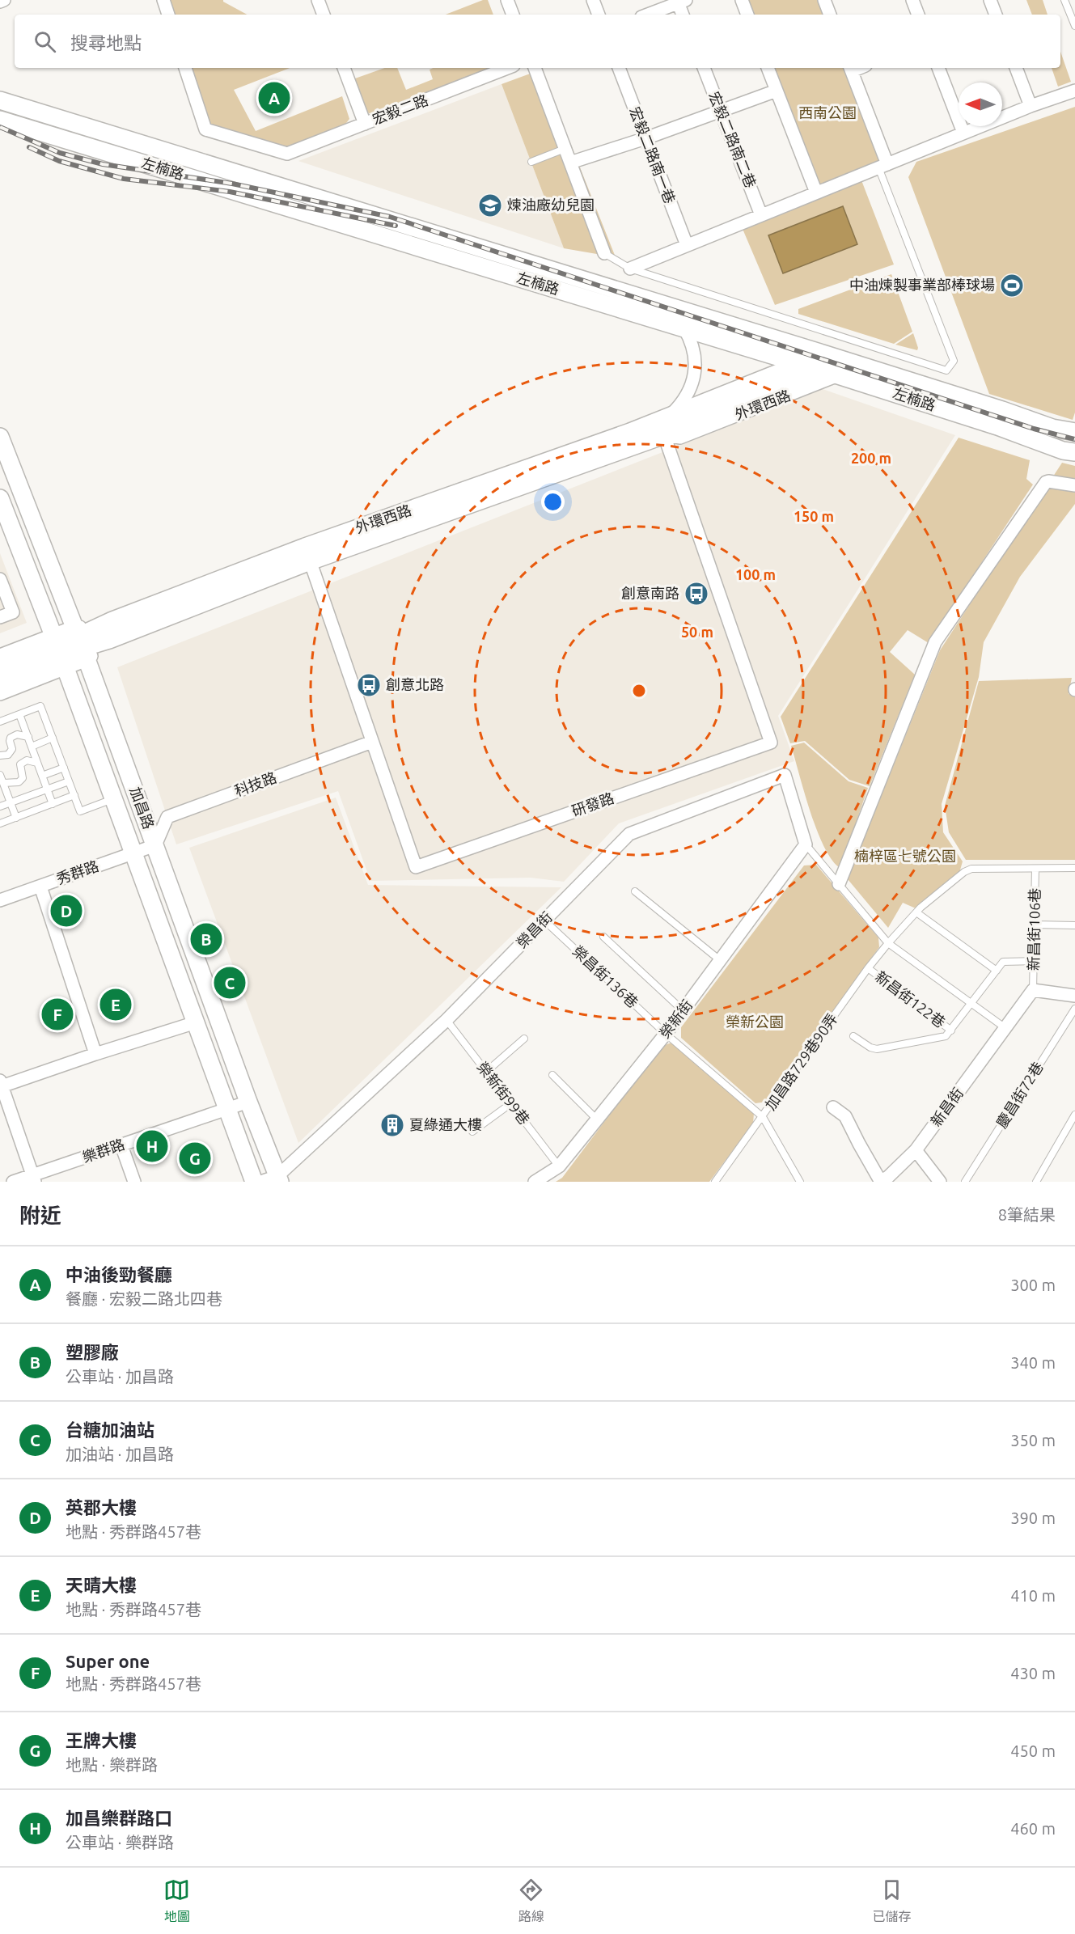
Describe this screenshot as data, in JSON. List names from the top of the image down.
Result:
{
  "streets": {
    "street": [
      "宏毅二路",
      "宏毅二路南二巷",
      "宏毅二路南一巷",
      "左楠路",
      "外環西路",
      "科技路",
      "研發路",
      "加昌路",
      "秀群路",
      "榮昌街",
      "榮新街",
      "新昌街",
      "樂群路"
    ],
    "lane": [
      "新昌街106巷",
      "榮昌街136巷",
      "新昌街122巷",
      "加昌路729巷90弄",
      "榮新街99巷",
      "慶昌街72巷"
    ]
  },
  "crossings": [
    ["左楠路", "外環西路"],
    ["外環西路", "研發路"],
    ["外環西路", "加昌路"],
    ["科技路", "研發路"],
    ["科技路", "加昌路"],
    ["科技路", "秀群路"],
    ["加昌路", "秀群路"],
    ["加昌路", "榮昌街"],
    ["加昌路", "樂群路"],
    ["新昌街106巷", "新昌街122巷"],
    ["新昌街106巷", "加昌路729巷90弄"],
    ["新昌街106巷", "新昌街"],
    ["榮昌街", "榮昌街136巷"],
    ["榮昌街", "榮新街"],
    ["榮昌街", "榮新街99巷"],
    ["榮昌街136巷", "榮新街"],
    ["榮昌街136巷", "加昌路729巷90弄"],
    ["新昌街122巷", "加昌路729巷90弄"],
    ["榮新街", "榮新街99巷"]
  ],
  "parks": ["西南公園", "楠梓區七號公園", "榮新公園"],
  "places": {
    "school or university": ["煉油廠幼兒園"],
    "sports": ["中油煉製事業部棒球場"],
    "bus stop": ["創意南路", "創意北路"],
    "building": ["夏綠通大樓"]
  },
  "north": "left",
  "page": {
    "search": "搜尋地點",
    "pins": [
      "A",
      "D",
      "B",
      "C",
      "E",
      "F",
      "H",
      "G"
    ],
    "heading": ["附近", "8筆結果"],
    "list": [
      {
        "mark": "A",
        "name": "中油後勁餐廳",
        "note": "餐廳 · 宏毅二路北四巷",
        "value": "300 m"
      },
      {
        "mark": "B",
        "name": "塑膠廠",
        "note": "公車站 · 加昌路",
        "value": "340 m"
      },
      {
        "mark": "C",
        "name": "台糖加油站",
        "note": "加油站 · 加昌路",
        "value": "350 m"
      },
      {
        "mark": "D",
        "name": "英郡大樓",
        "note": "地點 · 秀群路457巷",
        "value": "390 m"
      },
      {
        "mark": "E",
        "name": "天晴大樓",
        "note": "地點 · 秀群路457巷",
        "value": "410 m"
      },
      {
        "mark": "F",
        "name": "Super one",
        "note": "地點 · 秀群路457巷",
        "value": "430 m"
      },
      {
        "mark": "G",
        "name": "王牌大樓",
        "note": "地點 · 樂群路",
        "value": "450 m"
      },
      {
        "mark": "H",
        "name": "加昌樂群路口",
        "note": "公車站 · 樂群路",
        "value": "460 m"
      }
    ],
    "nav": ["地圖", "路線", "已儲存"]
  },
  "rings": [
    "200 m",
    "150 m",
    "100 m",
    "50 m"
  ]
}
